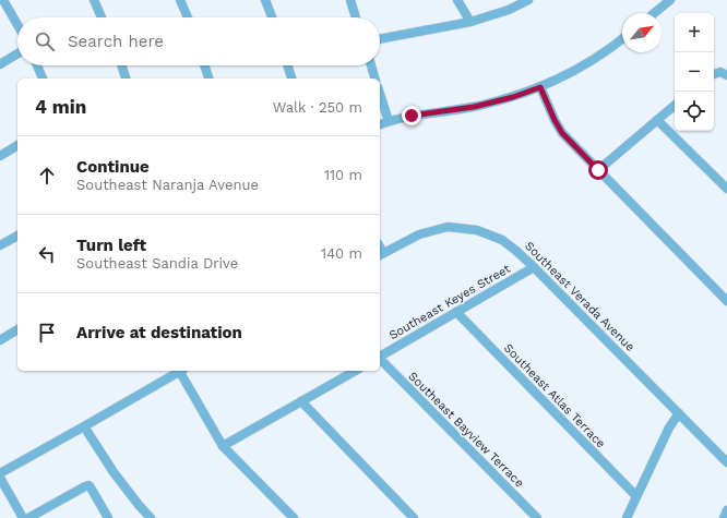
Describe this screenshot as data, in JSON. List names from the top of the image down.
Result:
{
  "streets": {
    "street": [
      "Southeast Verada Avenue",
      "Southeast Keyes Street",
      "Southeast Atlas Terrace",
      "Southeast Bayview Terrace"
    ]
  },
  "crossings": [
    ["Southeast Verada Avenue", "Southeast Keyes Street"],
    ["Southeast Keyes Street", "Southeast Atlas Terrace"]
  ],
  "north": "top right",
  "page": {
    "map_buttons": ["+", "−"],
    "search": "Search here",
    "heading": ["4 min", "Walk · 250 m"],
    "list": [
      ["Continue", "Southeast Naranja Avenue", "110 m"],
      ["Turn left", "Southeast Sandia Drive", "140 m"],
      "Arrive at destination"
    ]
  }
}
